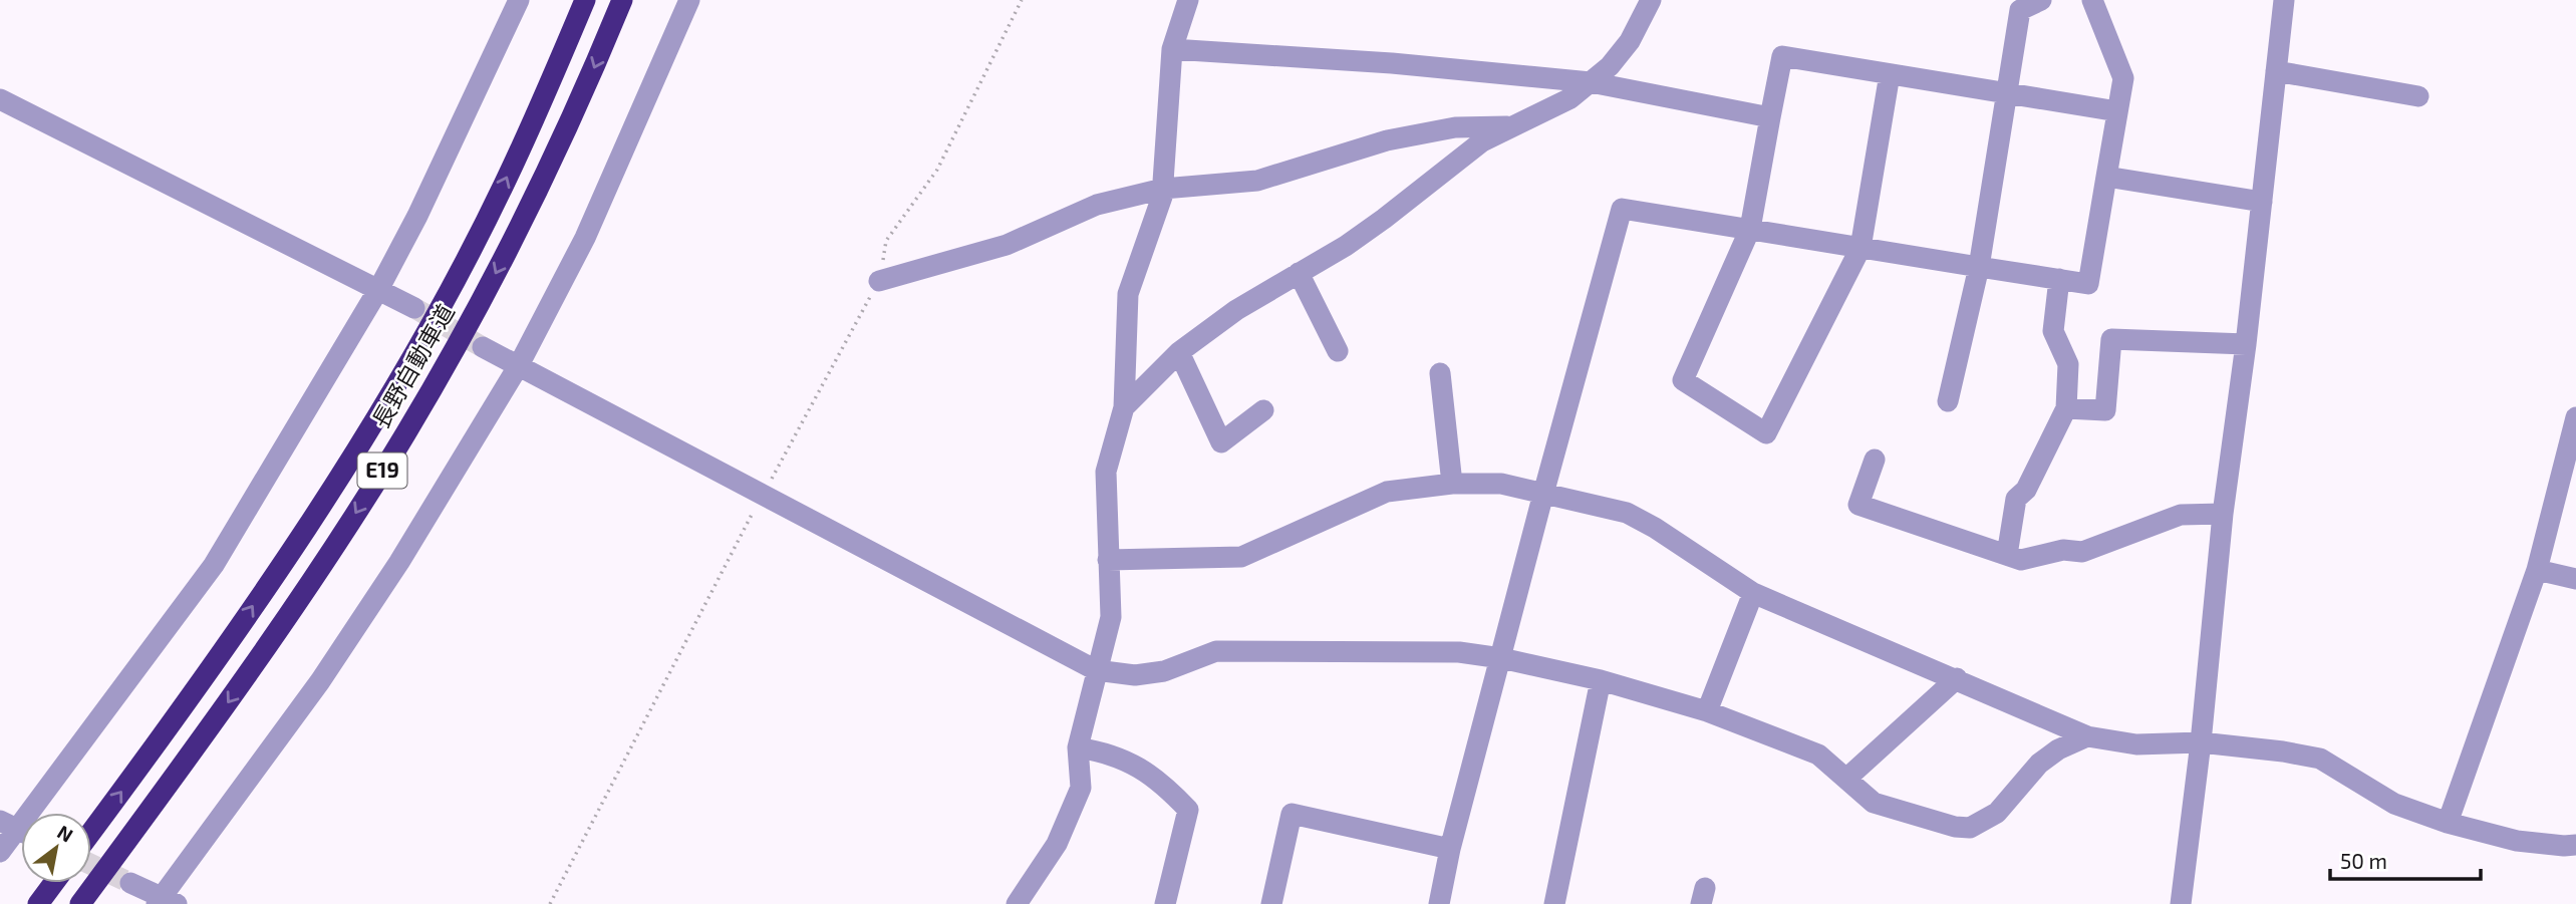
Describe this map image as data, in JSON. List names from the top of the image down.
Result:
{
  "streets": {
    "highway": ["長野自動車道", "E19"]
  },
  "scale_bar": "50 m",
  "north": "top right"
}
